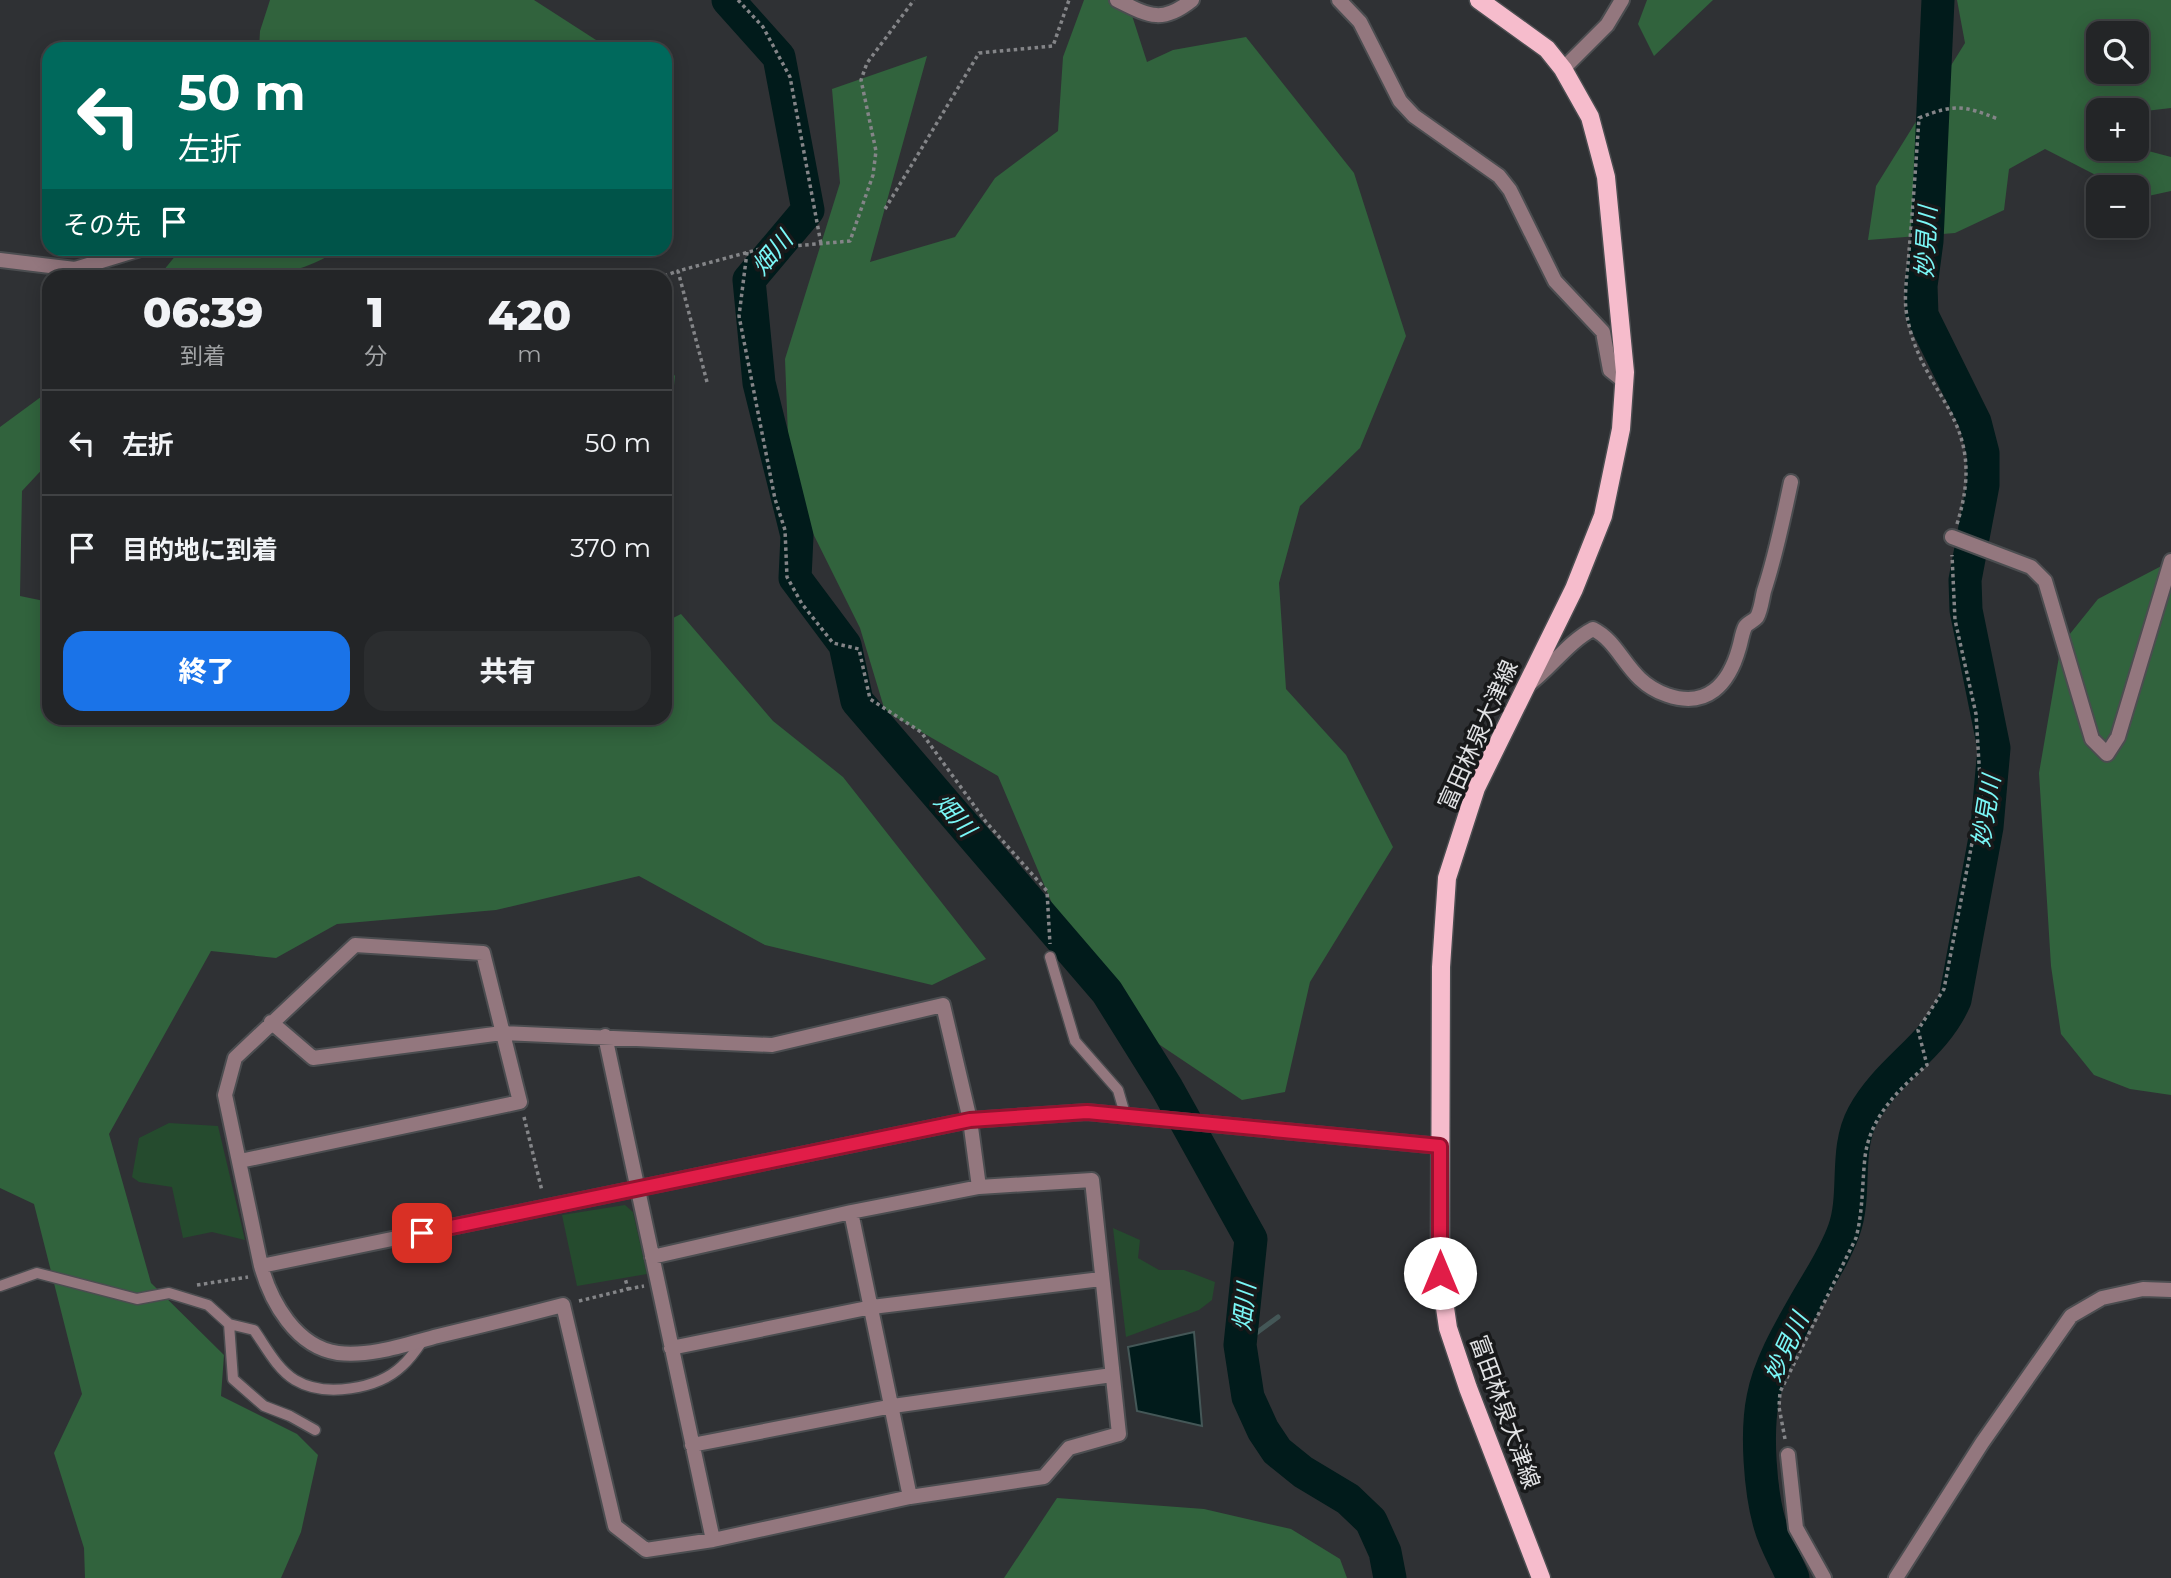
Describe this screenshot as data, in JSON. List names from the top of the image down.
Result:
{
  "streets": {
    "main road": ["富田林泉大津線"]
  },
  "water": ["妙見川", "畑川"],
  "page": {
    "map_buttons": ["+", "−"],
    "turn": ["50 m", "左折"],
    "then": "その先",
    "eta": [
      "06:39",
      "到着",
      "1",
      "分",
      "420",
      "m"
    ],
    "list": [
      {
        "name": "左折",
        "value": "50 m"
      },
      {
        "name": "目的地に到着",
        "value": "370 m"
      }
    ],
    "buttons": ["終了", "共有"]
  }
}
